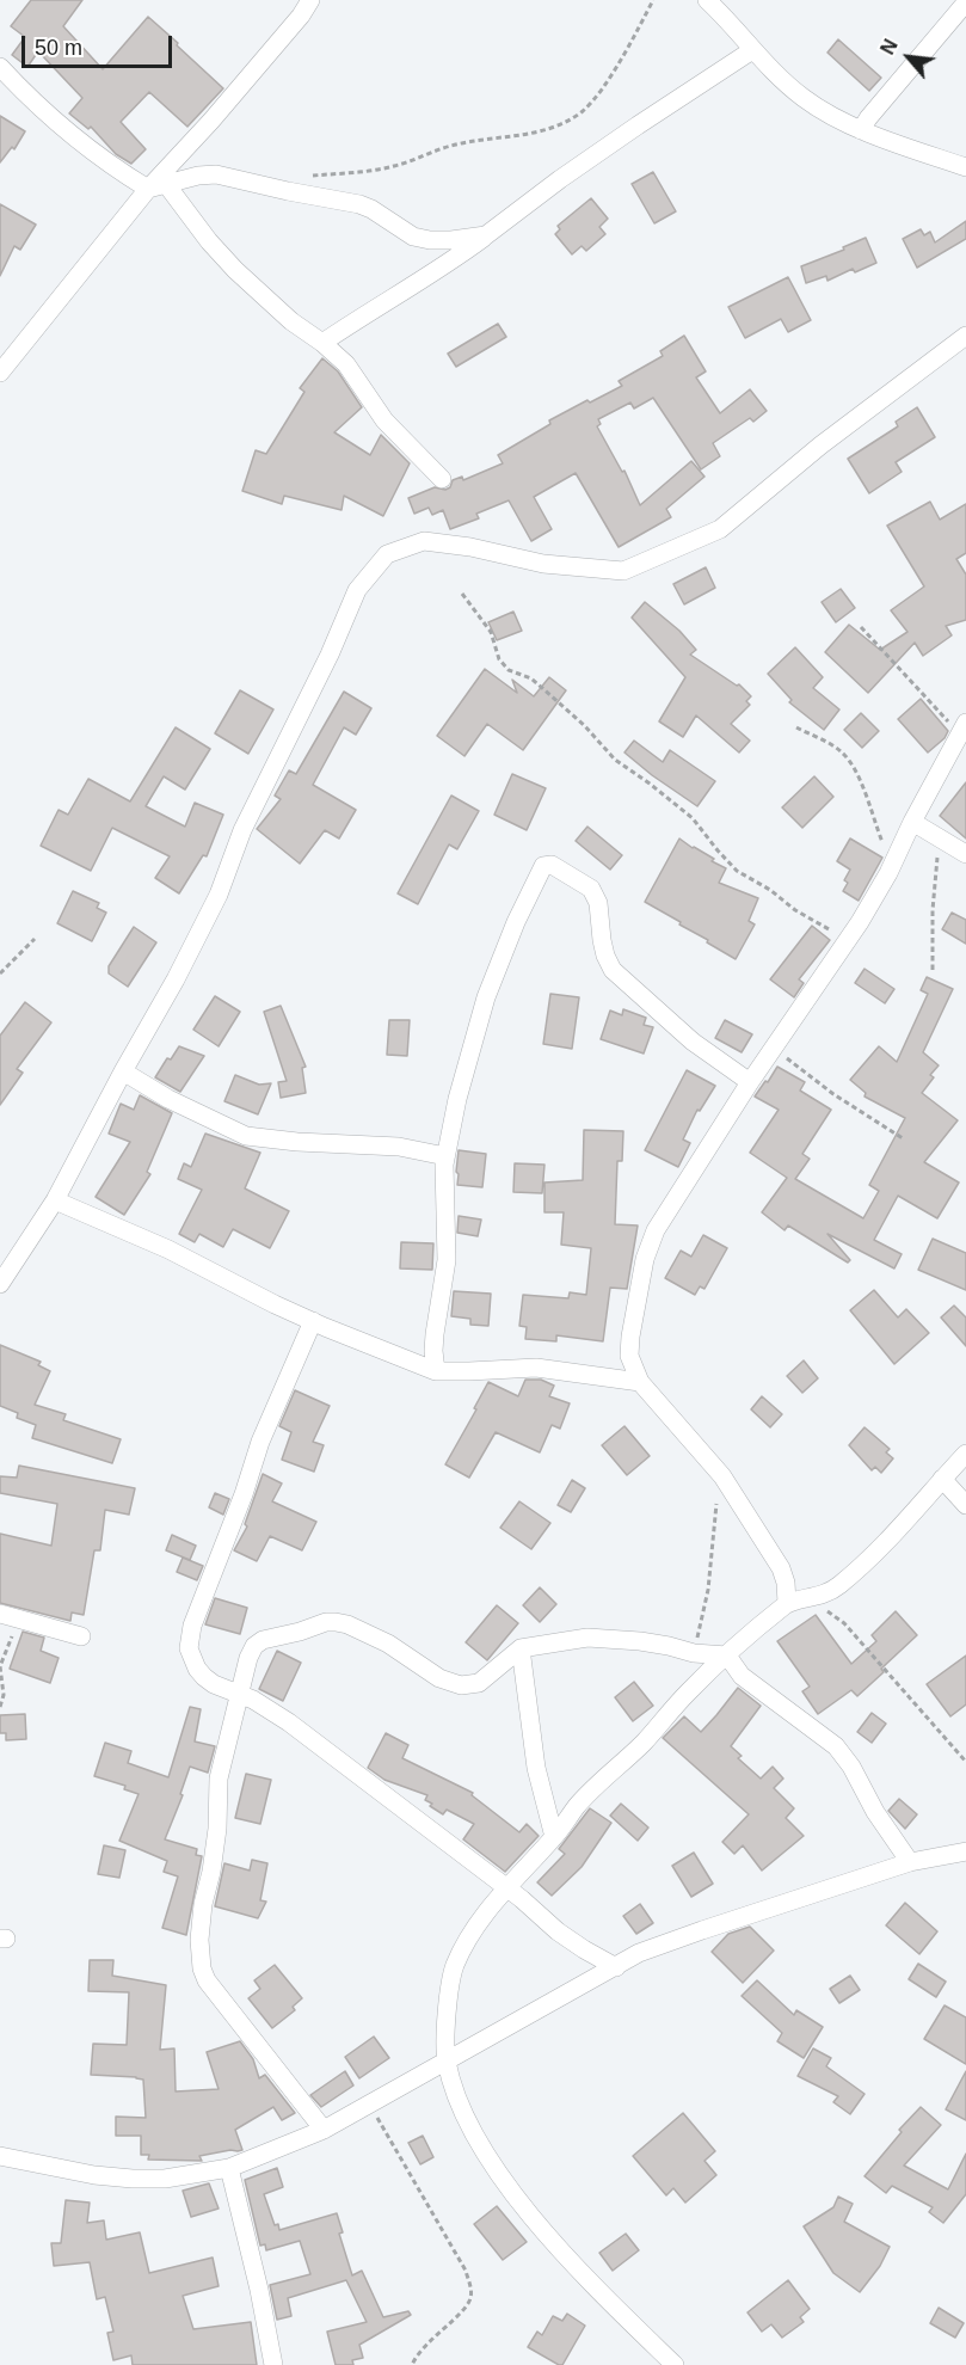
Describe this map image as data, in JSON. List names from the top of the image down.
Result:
{
  "scale_bar": "50 m",
  "north": "top left"
}
